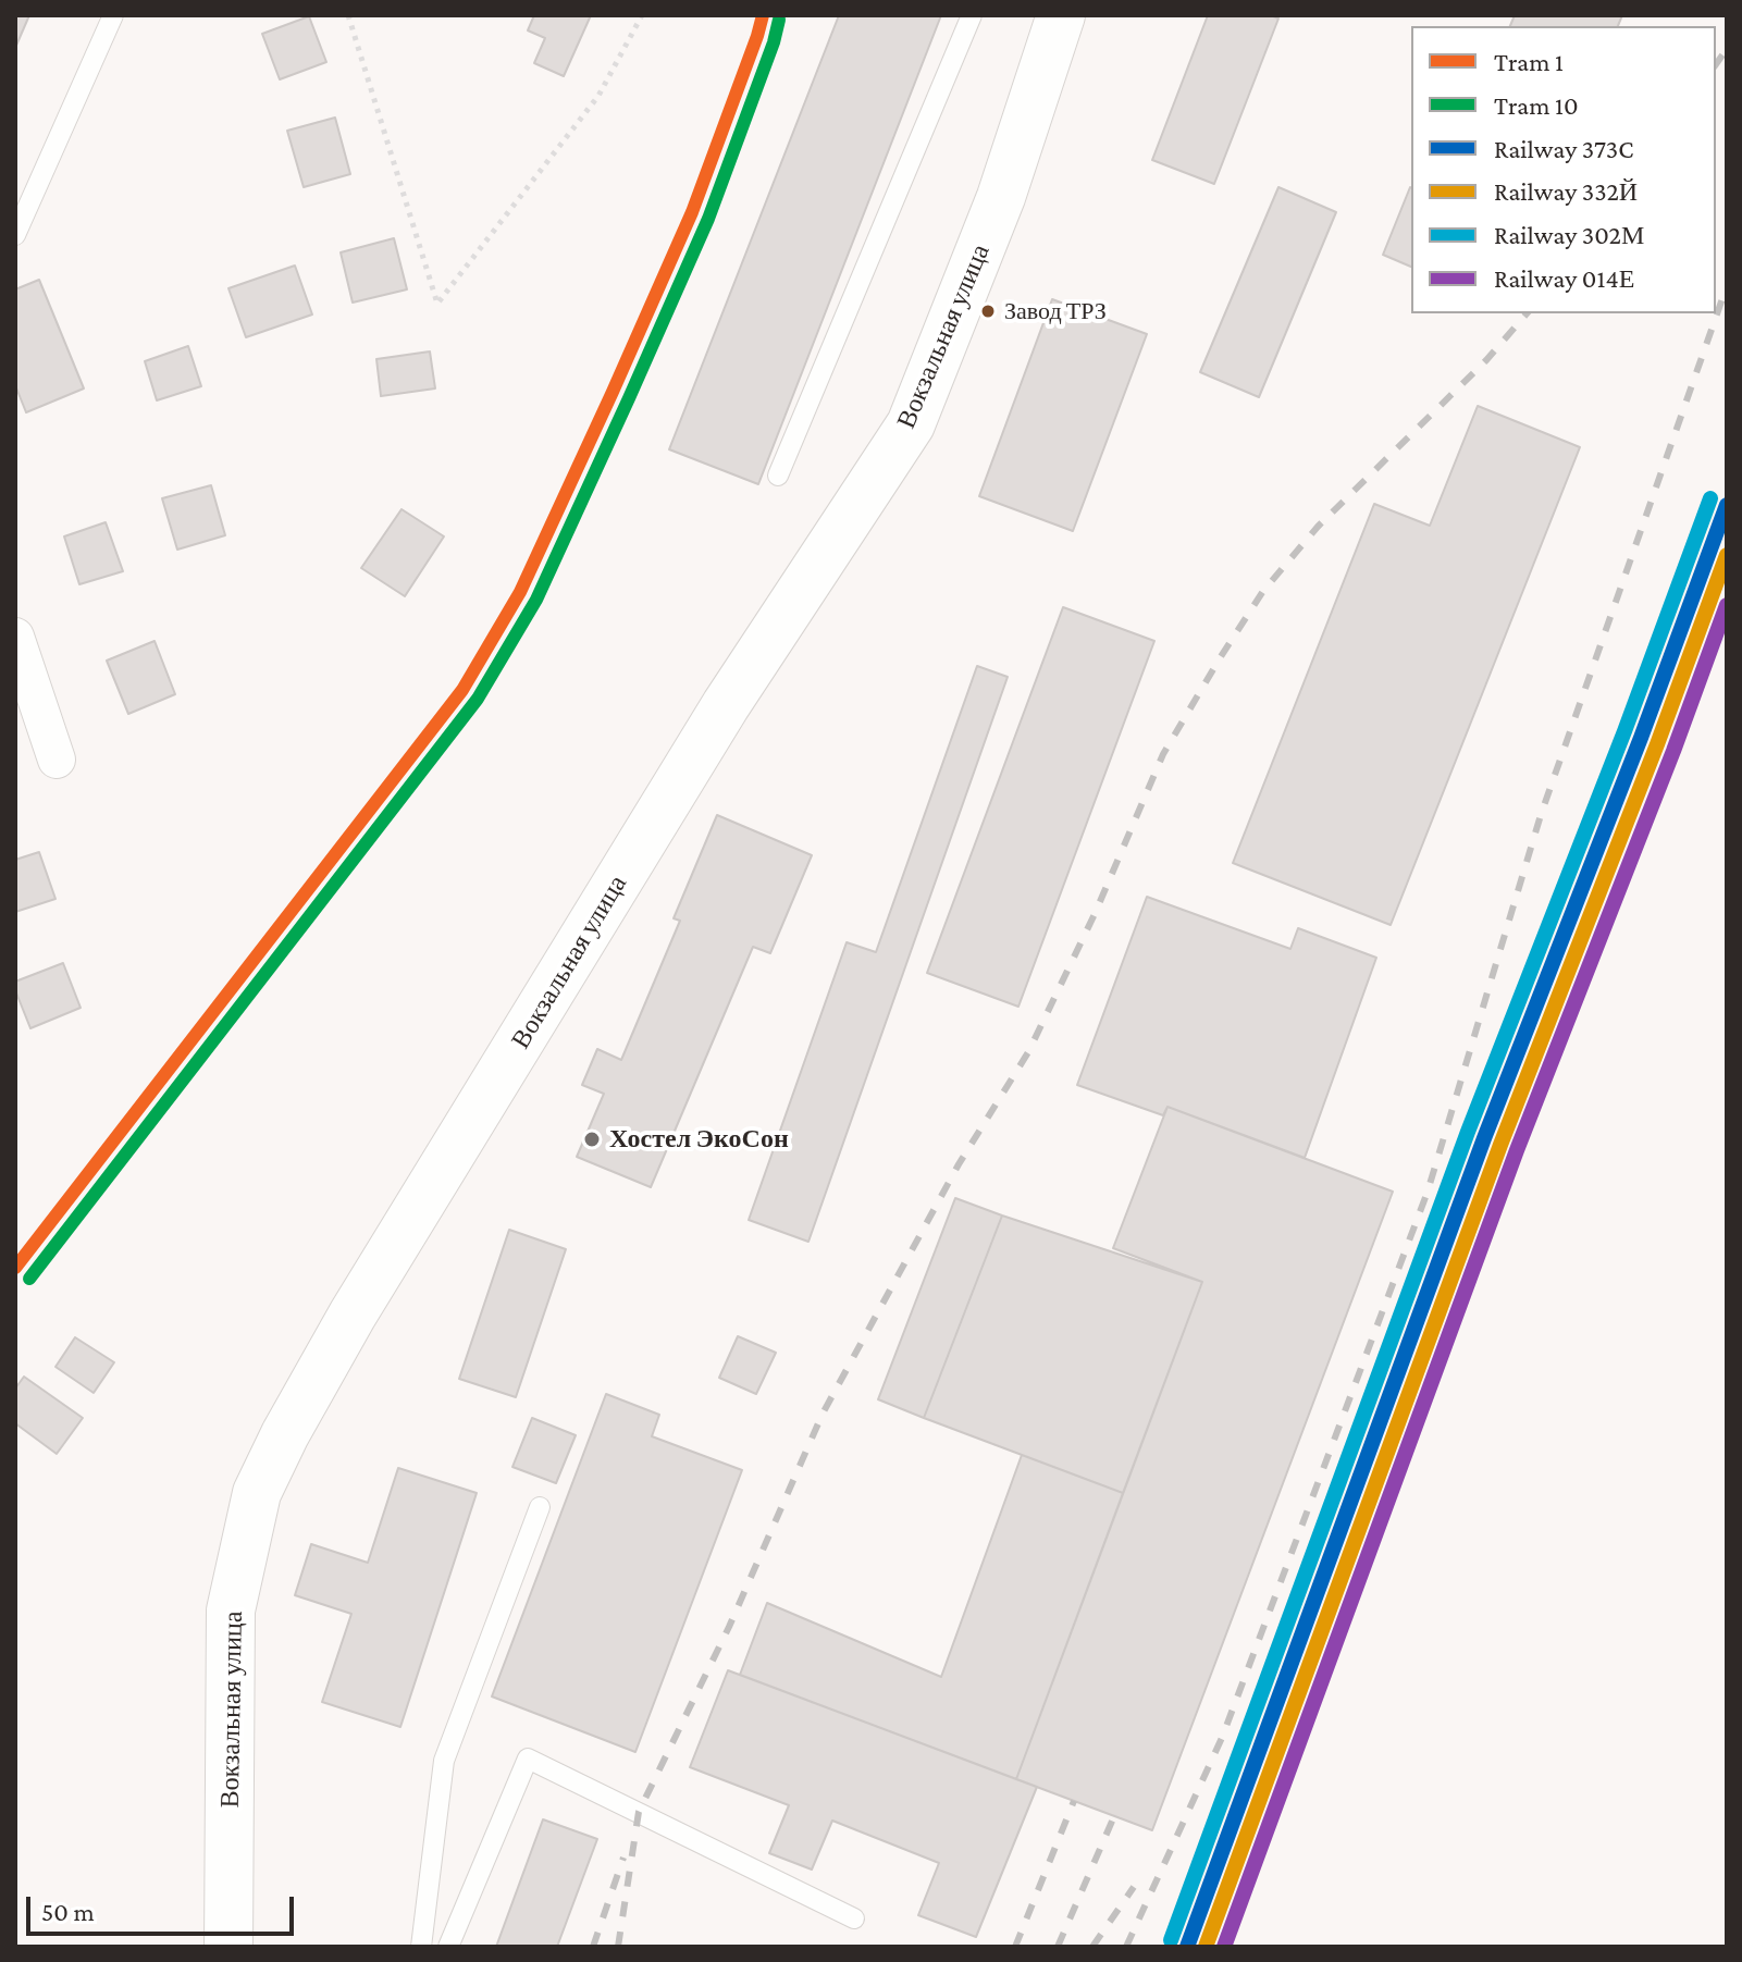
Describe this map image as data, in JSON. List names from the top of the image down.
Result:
{
  "streets": {
    "street": ["Вокзальная улица"]
  },
  "places": ["Завод ТРЗ", "Хостел ЭкоСон"],
  "lines": [
    "tram line 1",
    "tram line 10",
    "rail line 302М",
    "rail line 373C",
    "rail line 332Й",
    "rail line 014Е"
  ],
  "legend": [
    "Tram 1",
    "Tram 10",
    "Railway 373C",
    "Railway 332Й",
    "Railway 302М",
    "Railway 014Е"
  ],
  "scale_bar": "50 m"
}
